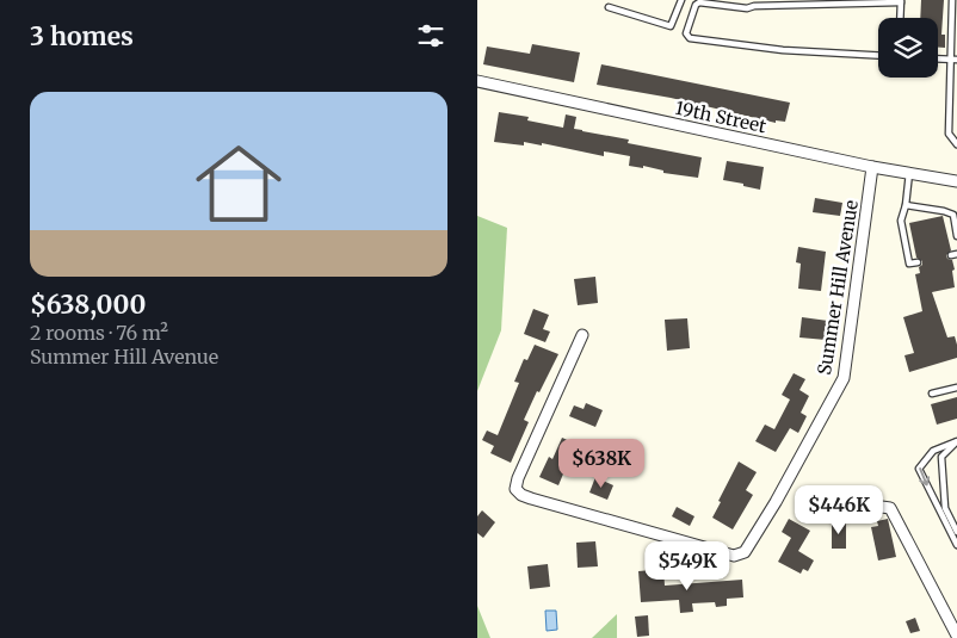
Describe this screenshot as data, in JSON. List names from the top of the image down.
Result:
{
  "streets": {
    "street": ["19th Street", "Summer Hill Avenue"]
  },
  "crossings": [
    ["19th Street", "Summer Hill Avenue"]
  ],
  "page": {
    "heading": "3 homes",
    "list": [
      {
        "name": "$638,000",
        "note": "2 rooms · 76 m² · Summer Hill Avenue"
      }
    ],
    "price": ["$638K", "$446K", "$549K"]
  }
}
